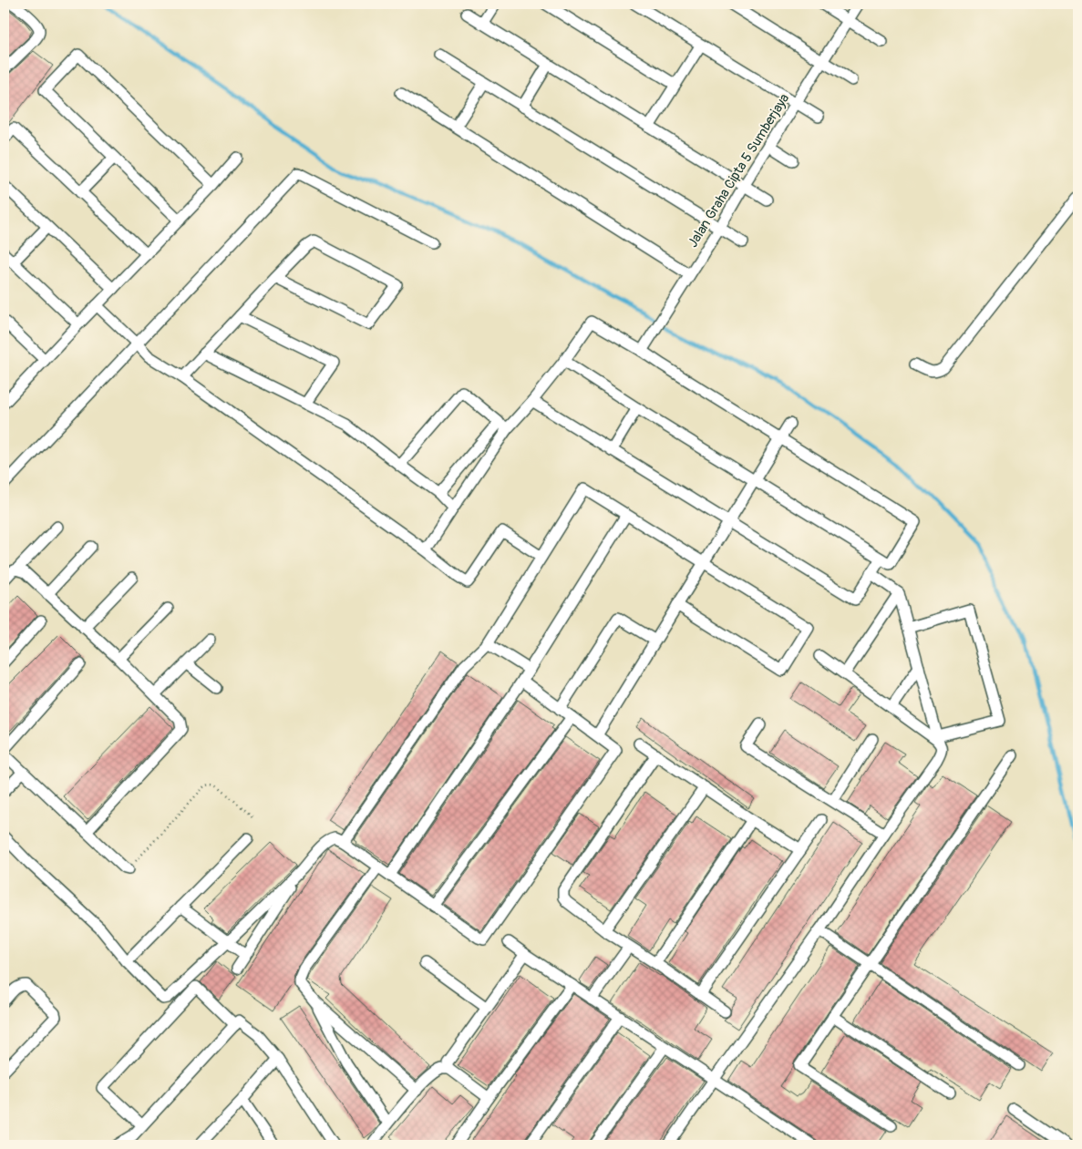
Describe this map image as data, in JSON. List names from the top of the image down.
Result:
{
  "streets": {
    "street": ["Jalan Graha Cipta 5 Sumberjaya"]
  }
}
